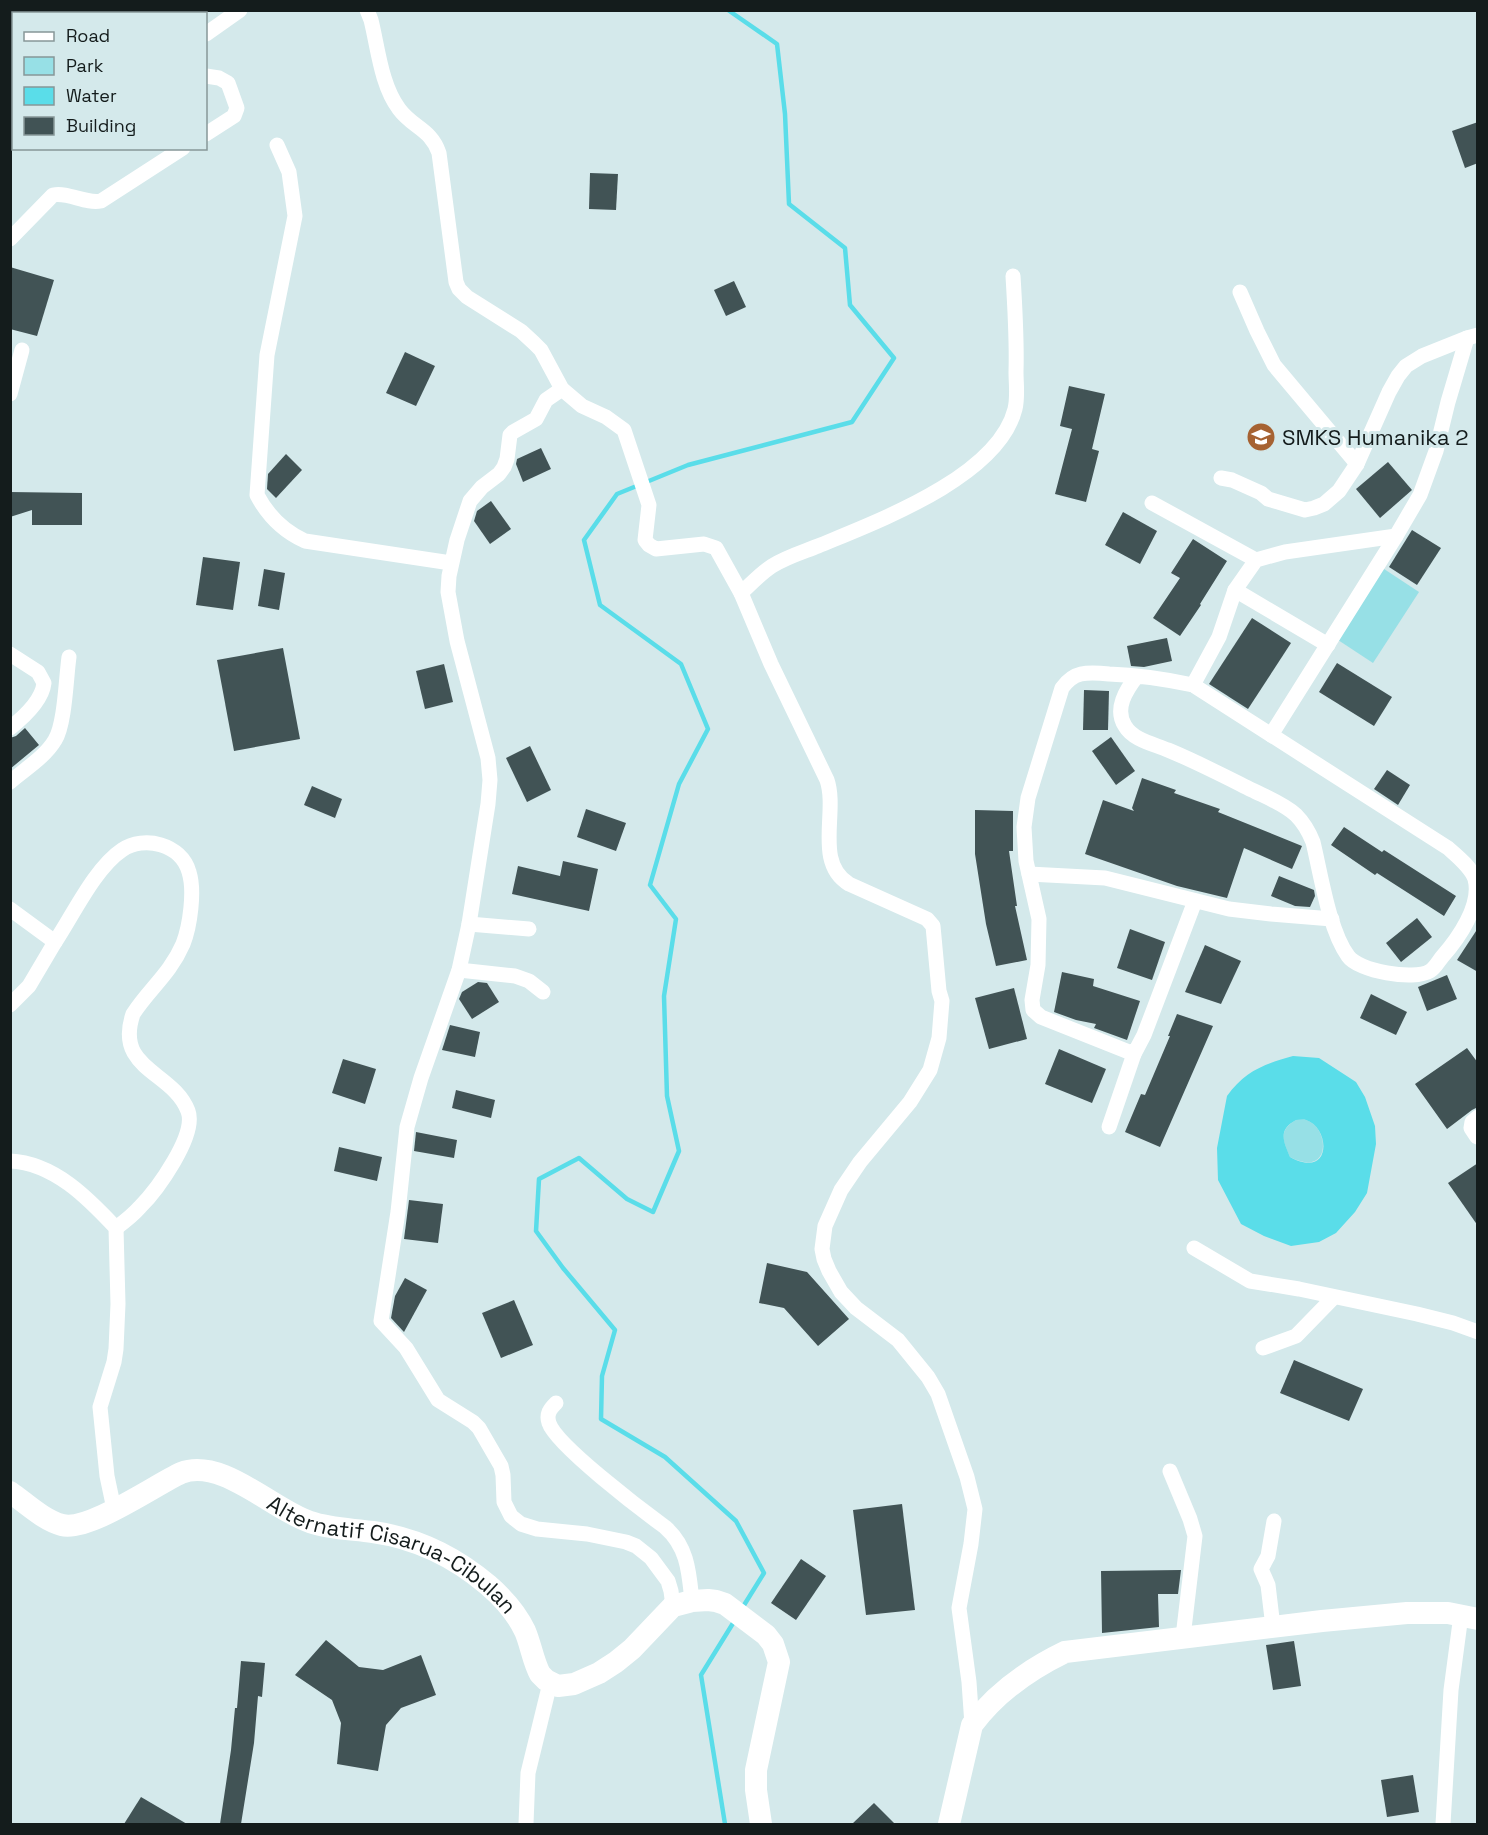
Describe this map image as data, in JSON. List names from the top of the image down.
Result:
{
  "streets": {
    "main road": ["Alternatif Cisarua-Cibulan"]
  },
  "places": {
    "school or university": ["SMKS Humanika 2"]
  },
  "legend": [
    "Road",
    "Park",
    "Water",
    "Building"
  ]
}
